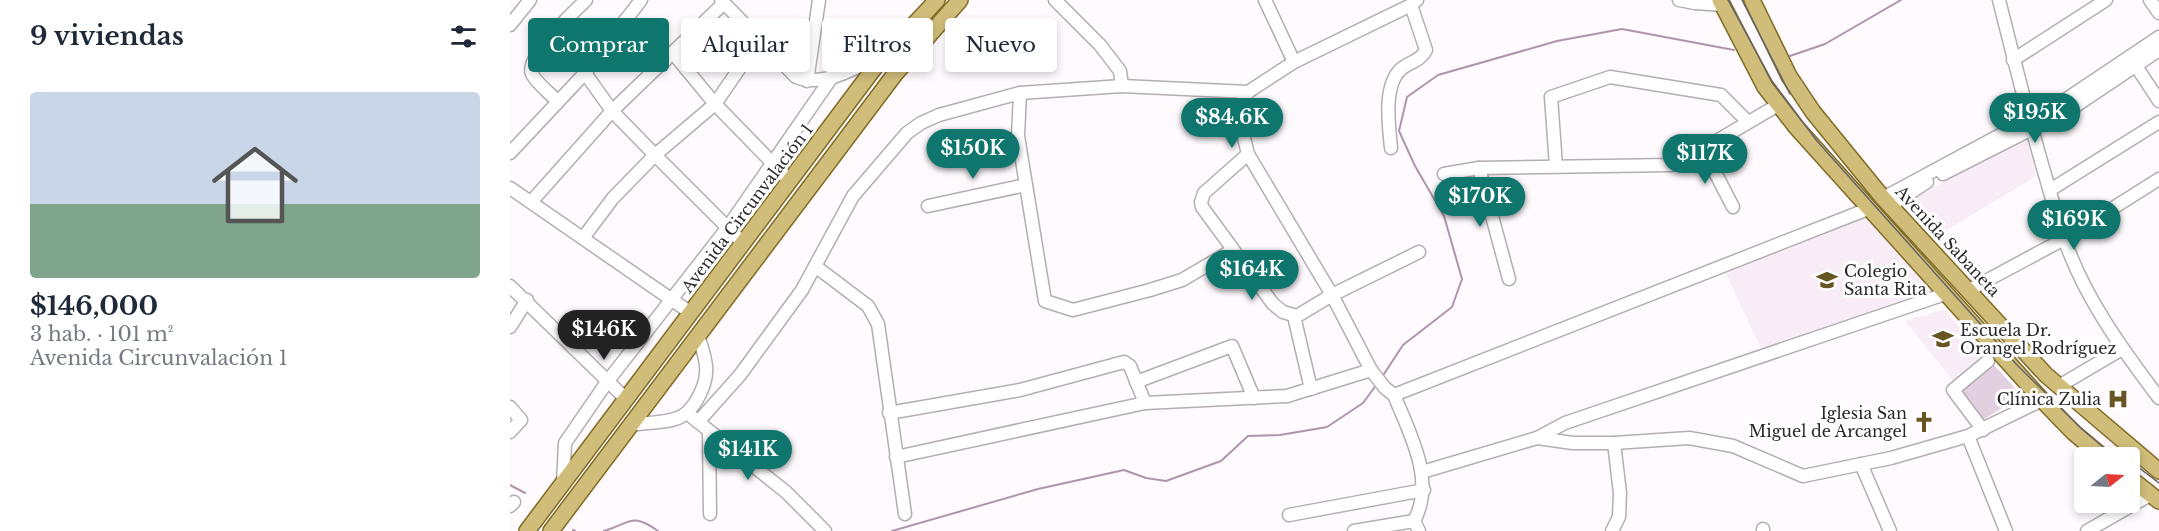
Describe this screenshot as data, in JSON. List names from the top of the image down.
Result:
{
  "streets": {
    "main road": ["Avenida Circunvalación 1", "Avenida Sabaneta"]
  },
  "places": {
    "school or university": ["Colegio Santa Rita", "Escuela Dr. Orangel Rodríguez"],
    "hospital": ["Clínica Zulia"],
    "church": ["Iglesia San Miguel de Arcangel"]
  },
  "north": "right",
  "page": {
    "heading": "9 viviendas",
    "chip": [
      "Comprar",
      "Alquilar",
      "Filtros",
      "Nuevo"
    ],
    "list": [
      {
        "name": "$146,000",
        "note": "3 hab. · 101 m² · Avenida Circunvalación 1"
      }
    ],
    "price": [
      "$195K",
      "$84.6K",
      "$150K",
      "$117K",
      "$170K",
      "$169K",
      "$164K",
      "$146K",
      "$141K"
    ]
  }
}
